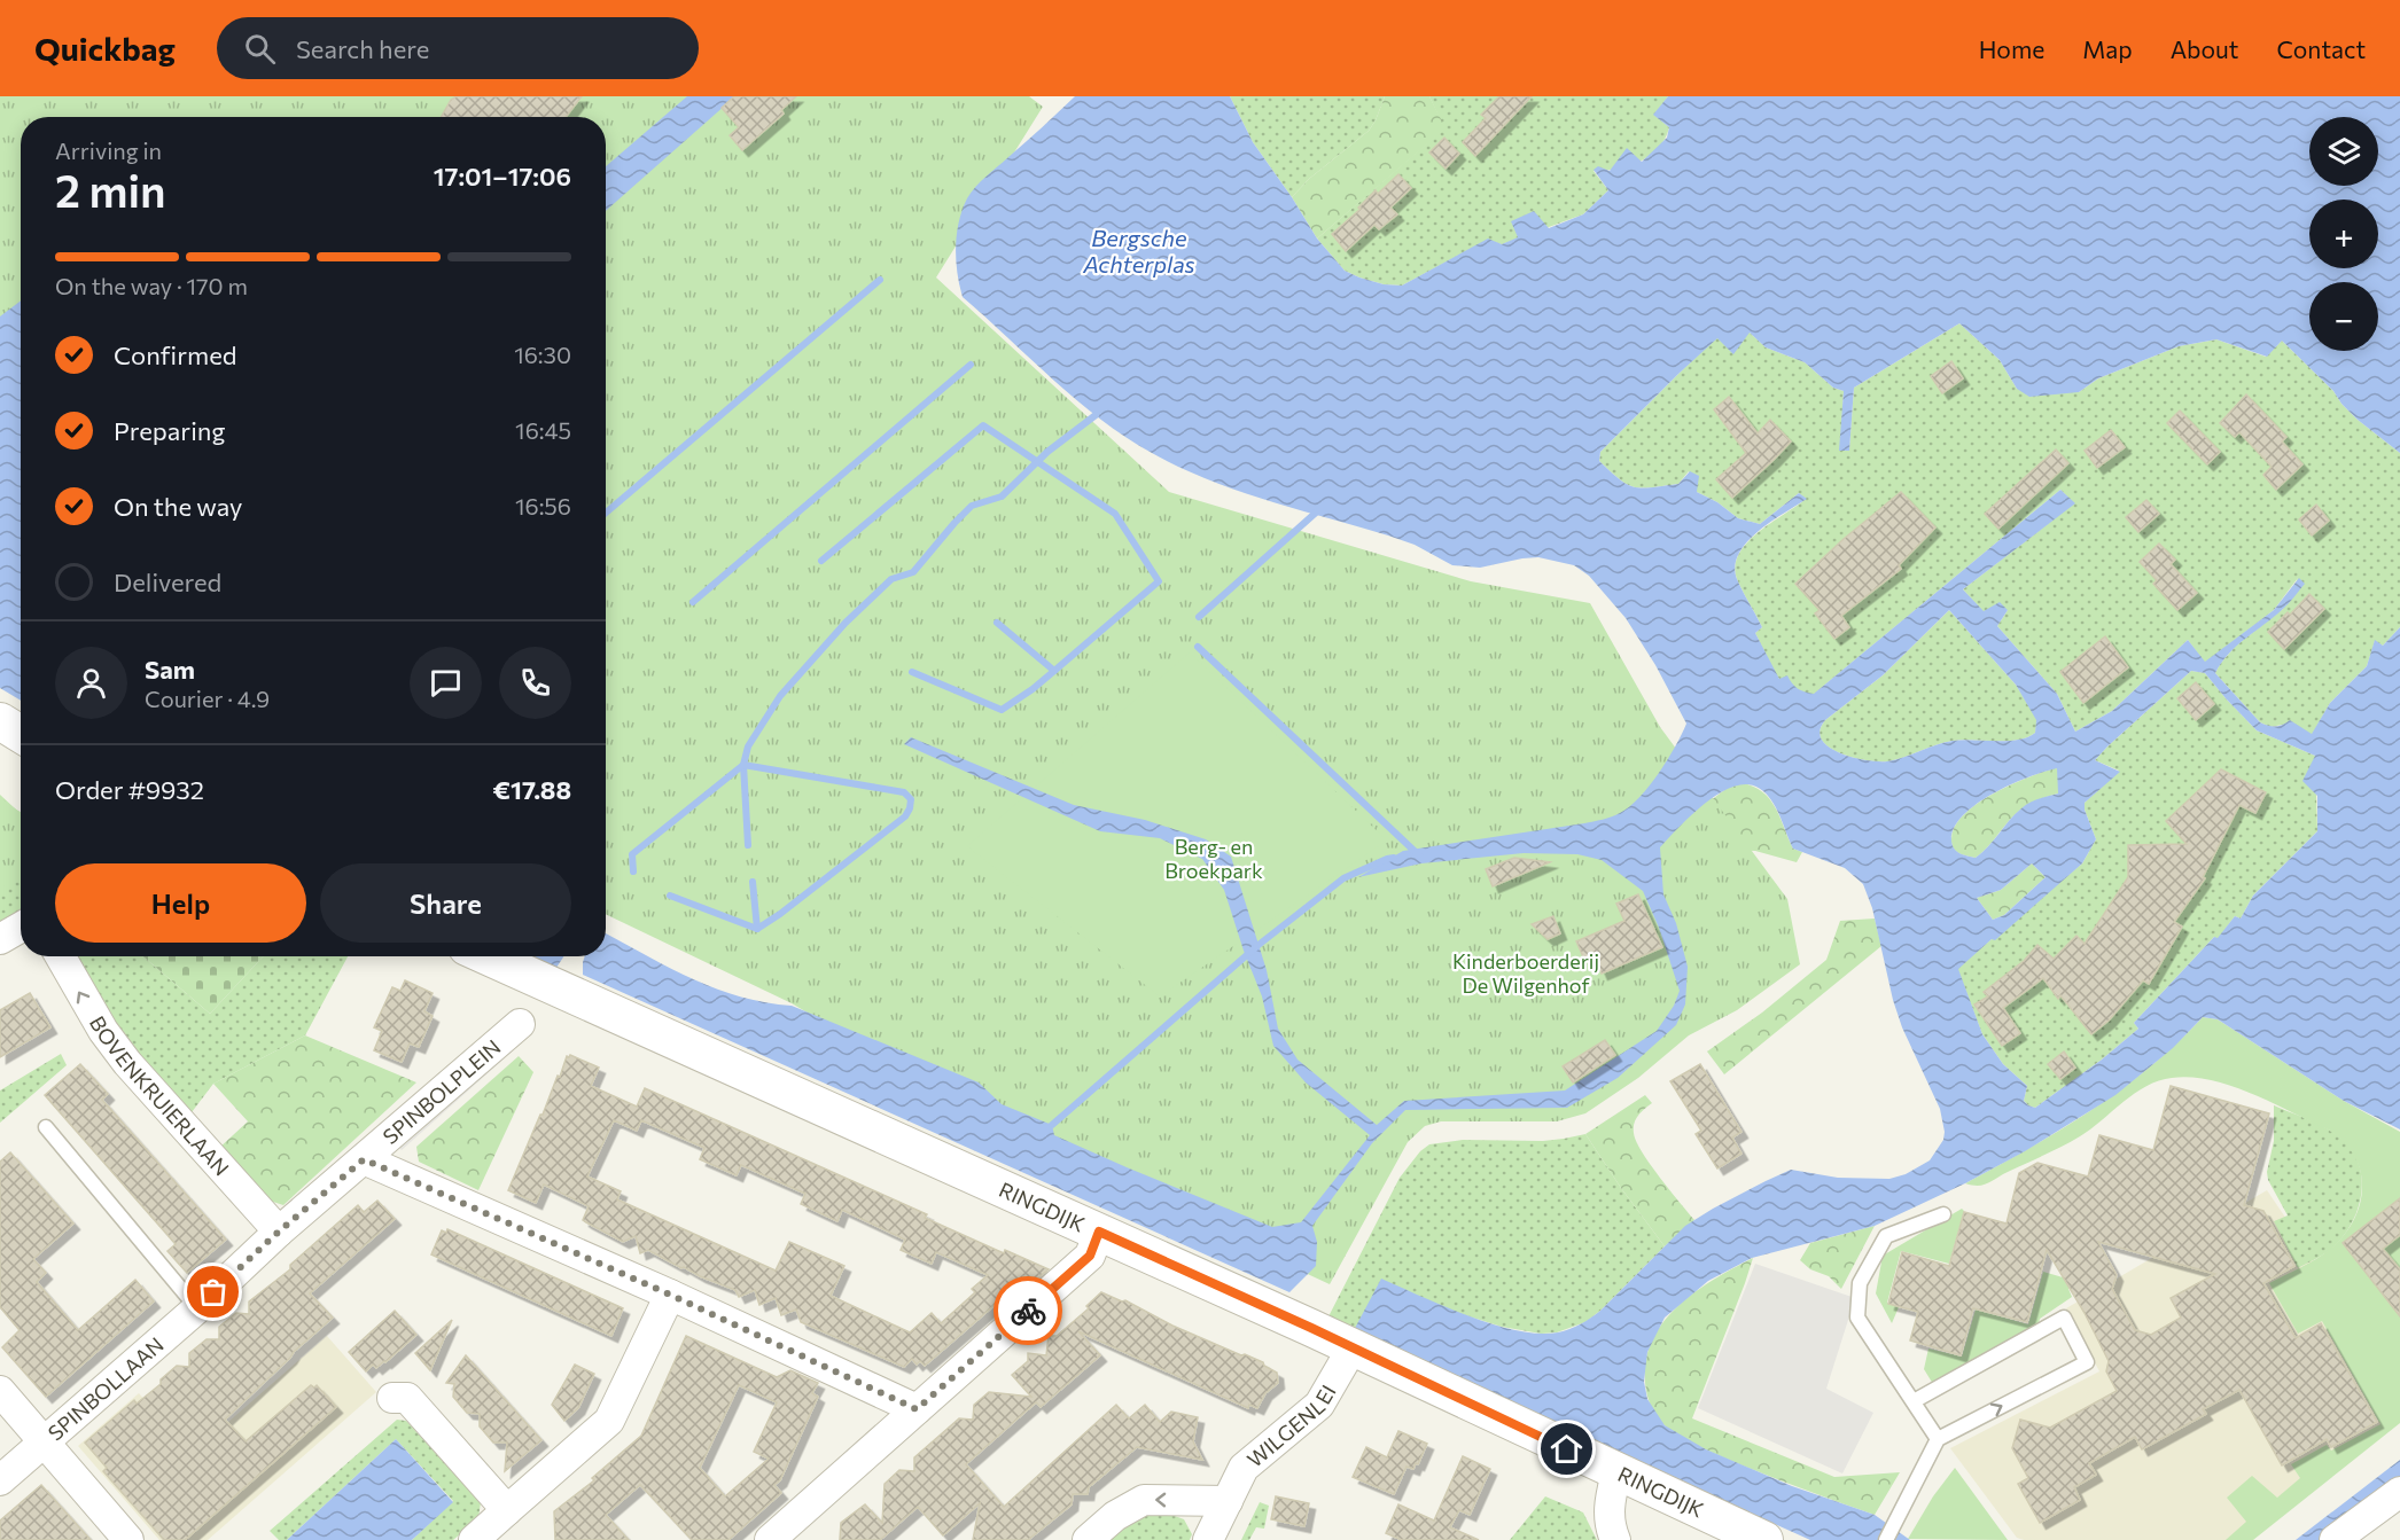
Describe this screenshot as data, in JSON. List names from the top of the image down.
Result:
{
  "streets": {
    "street": [
      "SPINBOLPLEIN",
      "BOVENKRUIERLAAN",
      "RINGDIJK",
      "SPINBOLLAAN",
      "WILGENLEI"
    ]
  },
  "crossings": [
    ["SPINBOLPLEIN", "SPINBOLLAAN"],
    ["BOVENKRUIERLAAN", "SPINBOLLAAN"],
    ["RINGDIJK", "WILGENLEI"]
  ],
  "one_way": ["BOVENKRUIERLAAN"],
  "water": ["Bergsche Achterplas"],
  "parks": ["Berg- en Broekpark", "Kinderboerderij De Wilgenhof"],
  "page": {
    "header": "Quickbag",
    "search": "Search here",
    "nav": [
      "Home",
      "Map",
      "About",
      "Contact"
    ],
    "map_buttons": ["+", "−"],
    "heading": ["2 min", "Arriving in", "17:01–17:06"],
    "panel": [
      "Sam",
      "Courier · 4.9",
      "Order #9932",
      "€17.88"
    ],
    "bar": "On the way · 170 m",
    "list": [
      ["Confirmed", "16:30"],
      ["Preparing", "16:45"],
      ["On the way", "16:56"],
      "Delivered"
    ],
    "buttons": ["Help", "Share"]
  }
}
